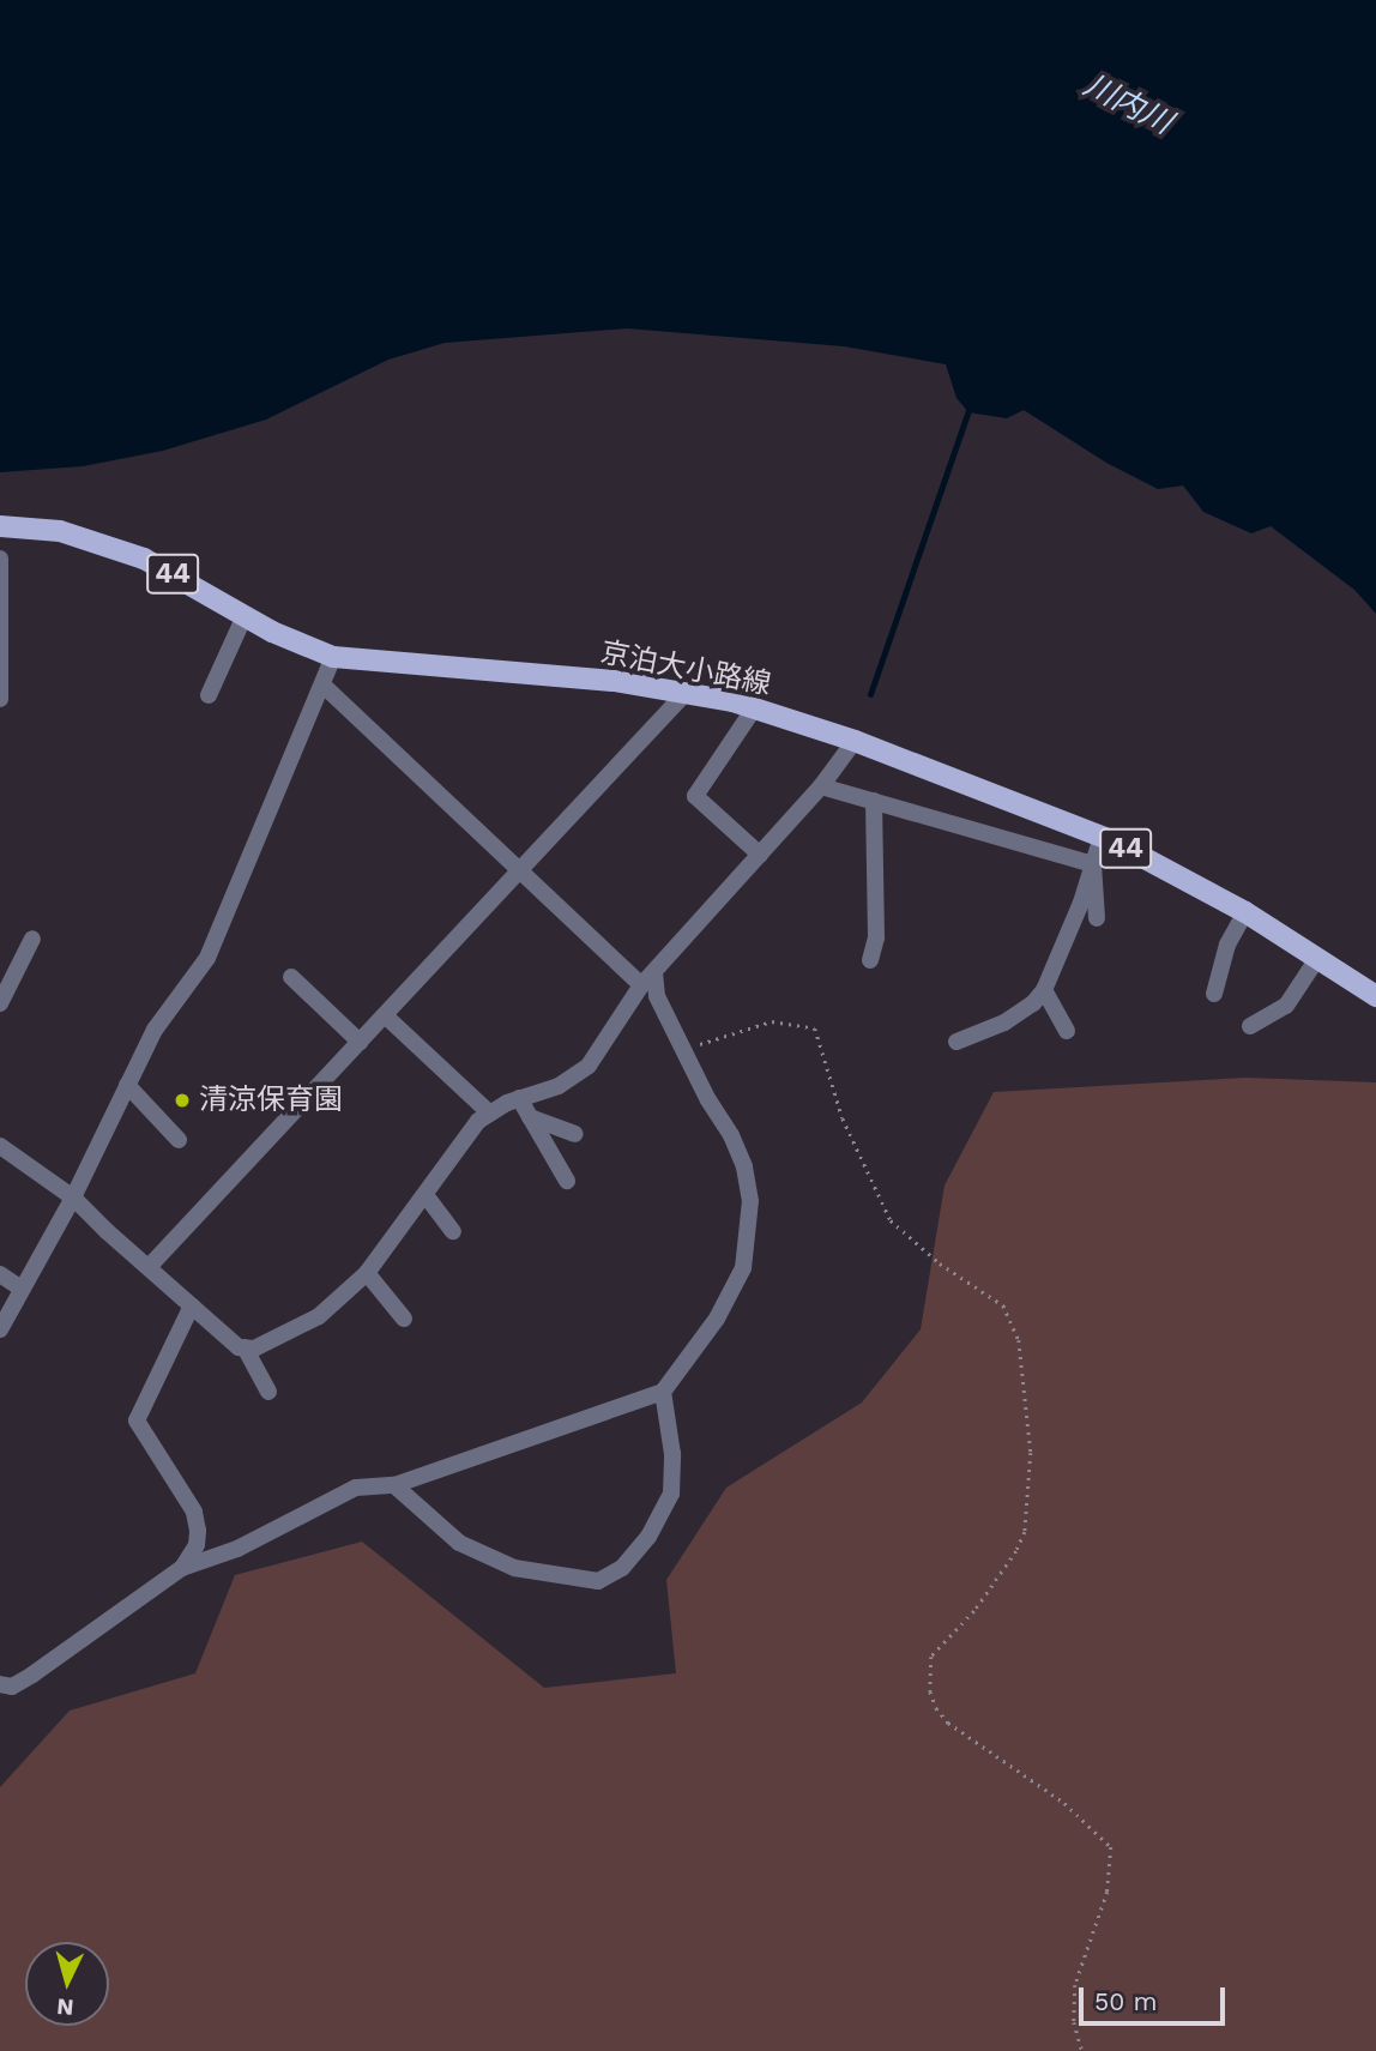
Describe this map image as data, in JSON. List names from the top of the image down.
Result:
{
  "streets": {
    "main road": ["44", "京泊大小路線"]
  },
  "water": ["川内川"],
  "places": ["清涼保育園"],
  "scale_bar": "50 m",
  "north": "bottom"
}
